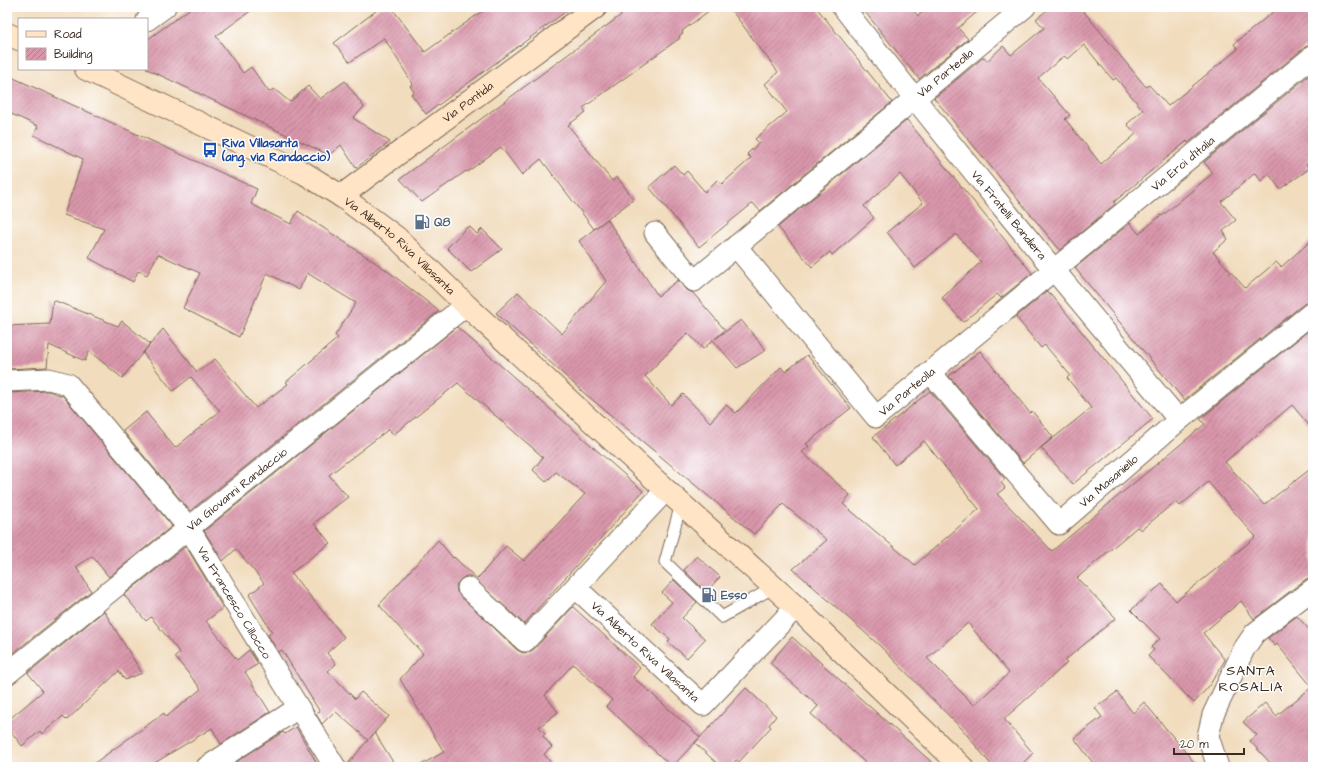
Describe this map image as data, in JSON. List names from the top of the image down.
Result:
{
  "streets": {
    "street": [
      "Via Parteolla",
      "Via Pontida",
      "Via Eroi d'Italia",
      "Via Fratelli Bandiera",
      "Via Alberto Riva Villasanta",
      "Via Masaniello",
      "Via Giovanni Randaccio",
      "Via Francesco Cillocco"
    ]
  },
  "crossings": [
    ["Via Parteolla", "Via Eroi d'Italia"],
    ["Via Parteolla", "Via Fratelli Bandiera"],
    ["Via Parteolla", "Via Masaniello"],
    ["Via Pontida", "Via Alberto Riva Villasanta"],
    ["Via Eroi d'Italia", "Via Fratelli Bandiera"],
    ["Via Fratelli Bandiera", "Via Masaniello"],
    ["Via Alberto Riva Villasanta", "Via Giovanni Randaccio"],
    ["Via Giovanni Randaccio", "Via Francesco Cillocco"]
  ],
  "districts": ["SANTA ROSALIA"],
  "places": {
    "bus stop": ["Riva Villasanta (ang. via Randaccio)"],
    "fuel station": ["Q8", "Esso"]
  },
  "legend": ["Road", "Building"],
  "scale_bar": "20 m"
}
